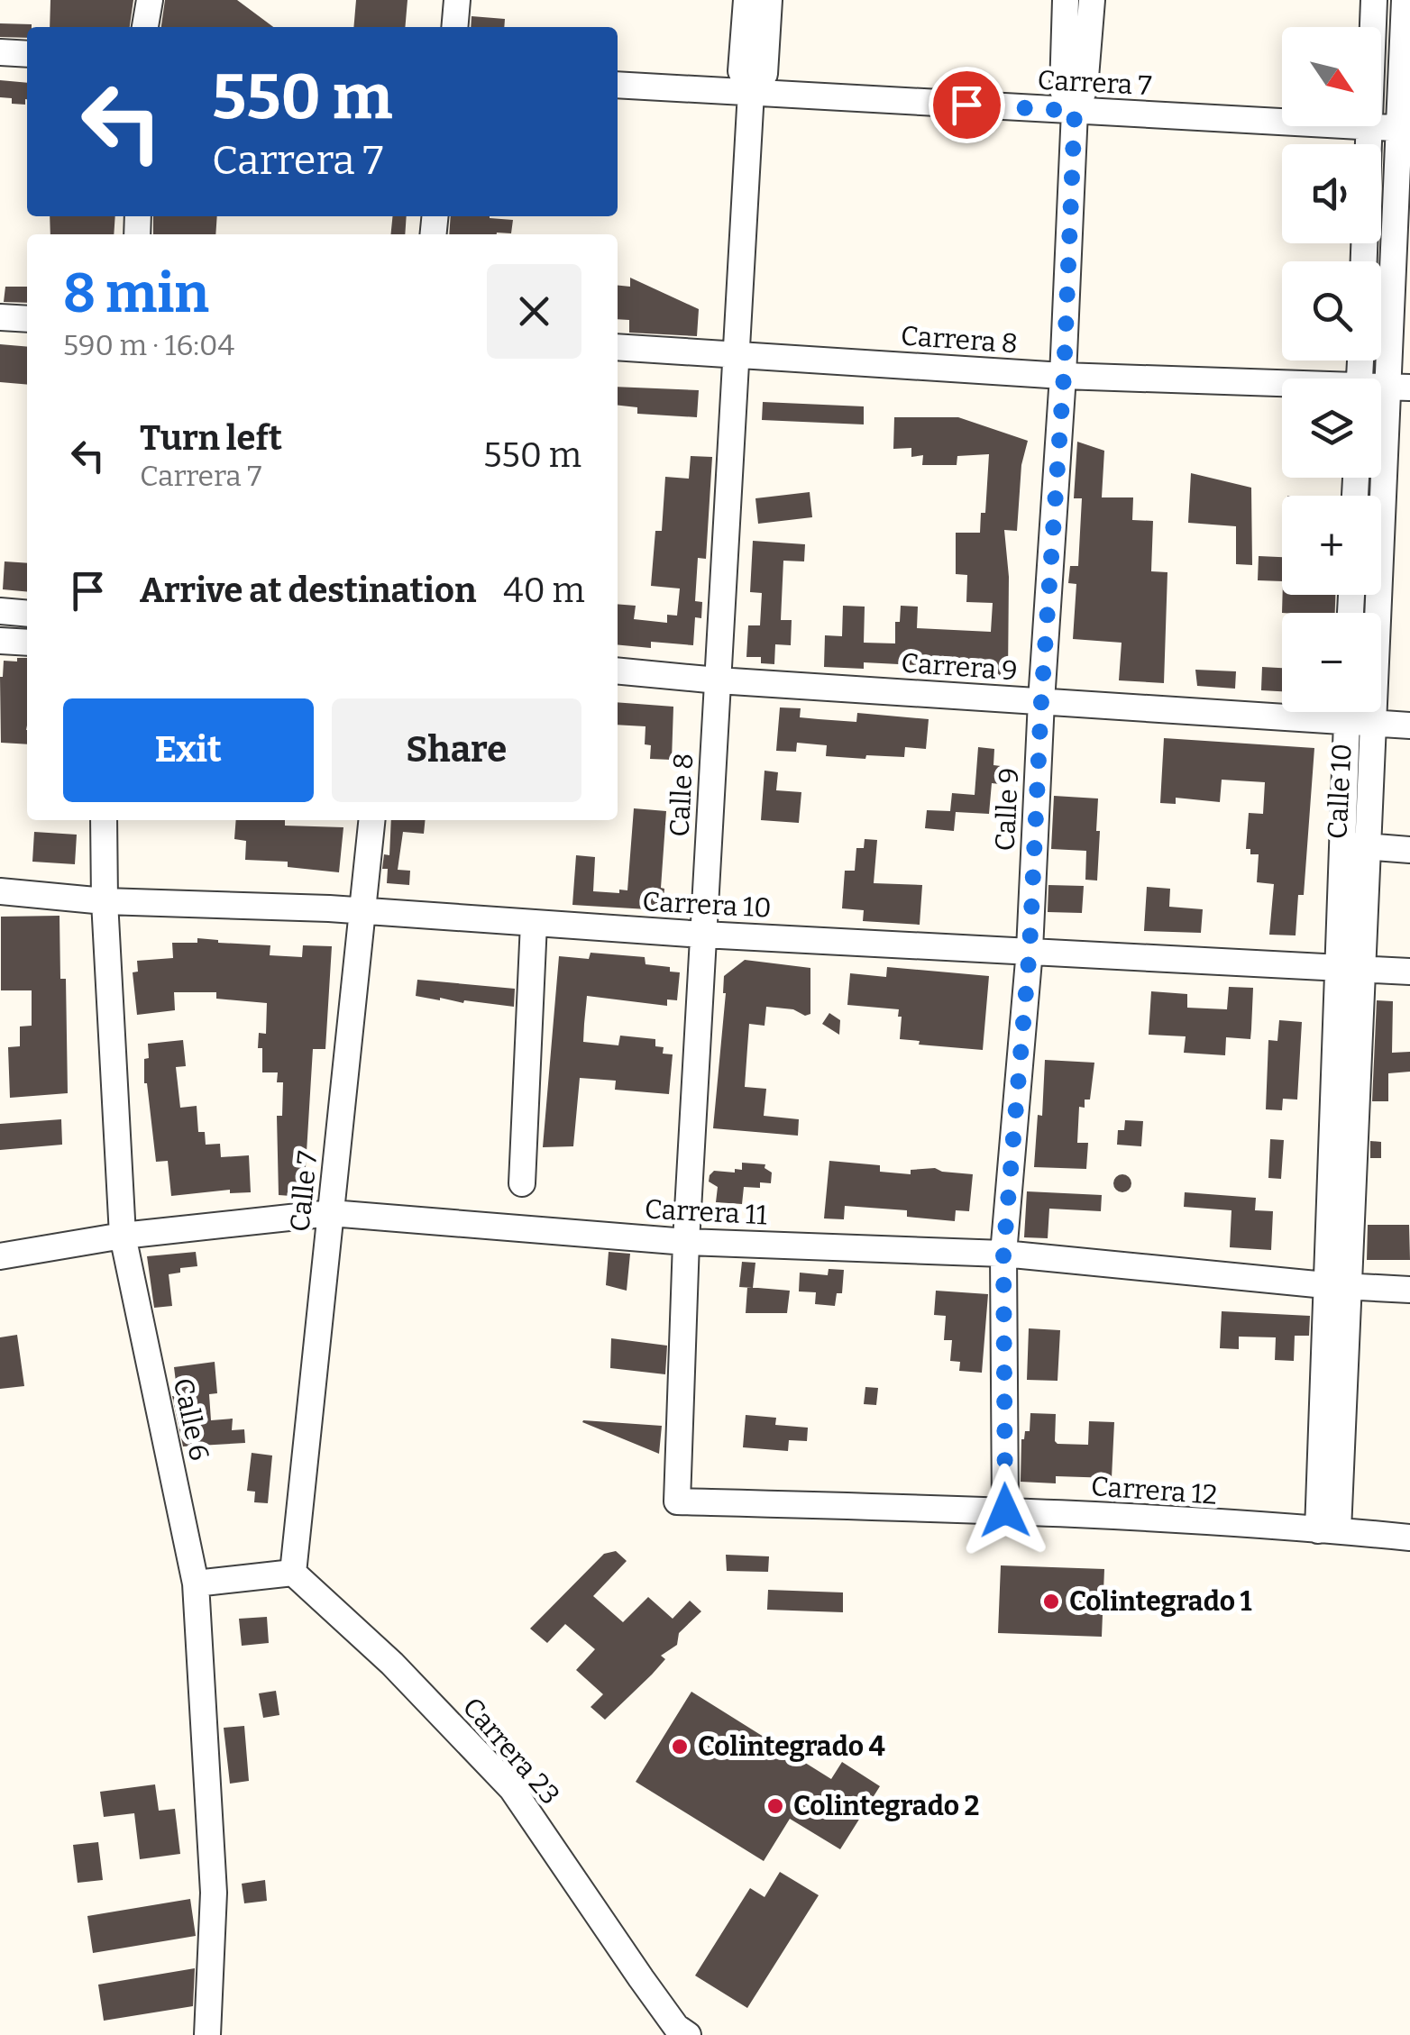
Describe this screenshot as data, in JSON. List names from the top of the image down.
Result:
{
  "streets": {
    "street": [
      "Carrera 7",
      "Carrera 8",
      "Carrera 9",
      "Calle 10",
      "Calle 8",
      "Calle 9",
      "Carrera 10",
      "Calle 7",
      "Carrera 11",
      "Calle 6",
      "Carrera 12",
      "Carrera 23"
    ]
  },
  "crossings": [
    ["Carrera 7", "Calle 10"],
    ["Carrera 7", "Calle 8"],
    ["Carrera 7", "Calle 9"],
    ["Carrera 8", "Calle 8"],
    ["Carrera 8", "Calle 9"],
    ["Carrera 9", "Calle 10"],
    ["Carrera 9", "Calle 8"],
    ["Carrera 9", "Calle 9"],
    ["Calle 10", "Carrera 10"],
    ["Calle 10", "Carrera 11"],
    ["Calle 10", "Carrera 12"],
    ["Calle 8", "Carrera 10"],
    ["Calle 8", "Carrera 11"],
    ["Calle 8", "Carrera 12"],
    ["Calle 9", "Carrera 10"],
    ["Calle 9", "Carrera 11"],
    ["Calle 9", "Carrera 12"],
    ["Carrera 10", "Calle 7"],
    ["Carrera 10", "Calle 6"],
    ["Calle 7", "Carrera 11"],
    ["Calle 7", "Carrera 23"],
    ["Carrera 11", "Calle 6"]
  ],
  "places": ["Colintegrado 1", "Colintegrado 4", "Colintegrado 2"],
  "north": "bottom right",
  "page": {
    "map_buttons": ["+", "−"],
    "turn": ["550 m", "Carrera 7"],
    "heading": ["8 min", "590 m · 16:04"],
    "list": [
      {
        "name": "Turn left",
        "note": "Carrera 7",
        "value": "550 m"
      },
      {
        "name": "Arrive at destination",
        "value": "40 m"
      }
    ],
    "buttons": ["Exit", "Share"]
  }
}
